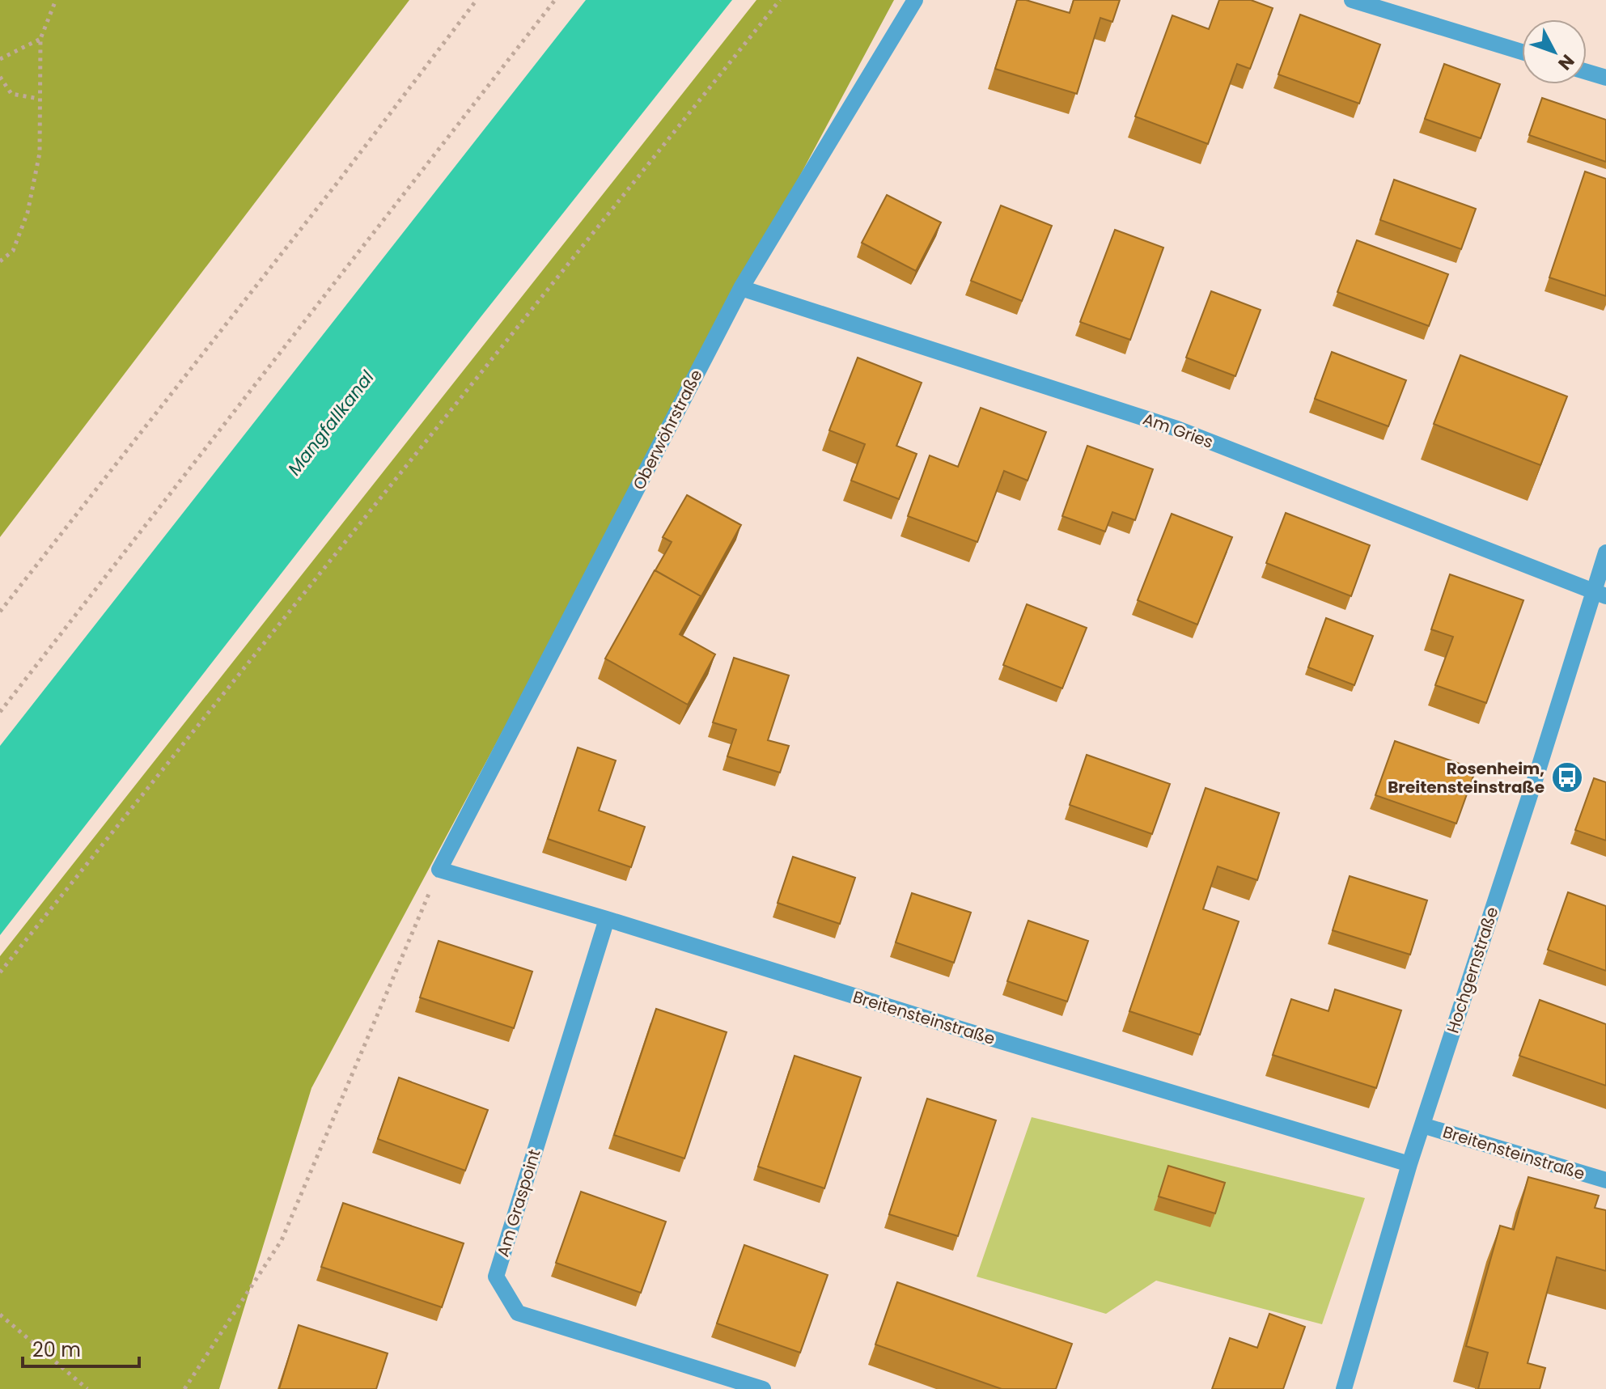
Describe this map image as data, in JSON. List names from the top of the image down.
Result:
{
  "streets": {
    "street": [
      "Oberwöhrstraße",
      "Am Gries",
      "Hochgernstraße",
      "Breitensteinstraße",
      "Am Graspoint"
    ]
  },
  "crossings": [
    ["Oberwöhrstraße", "Am Gries"],
    ["Oberwöhrstraße", "Breitensteinstraße"],
    ["Am Gries", "Hochgernstraße"],
    ["Hochgernstraße", "Breitensteinstraße"],
    ["Breitensteinstraße", "Am Graspoint"]
  ],
  "water": ["Mangfallkanal"],
  "places": {
    "bus stop": ["Rosenheim, Breitensteinstraße"]
  },
  "scale_bar": "20 m",
  "north": "bottom right"
}
